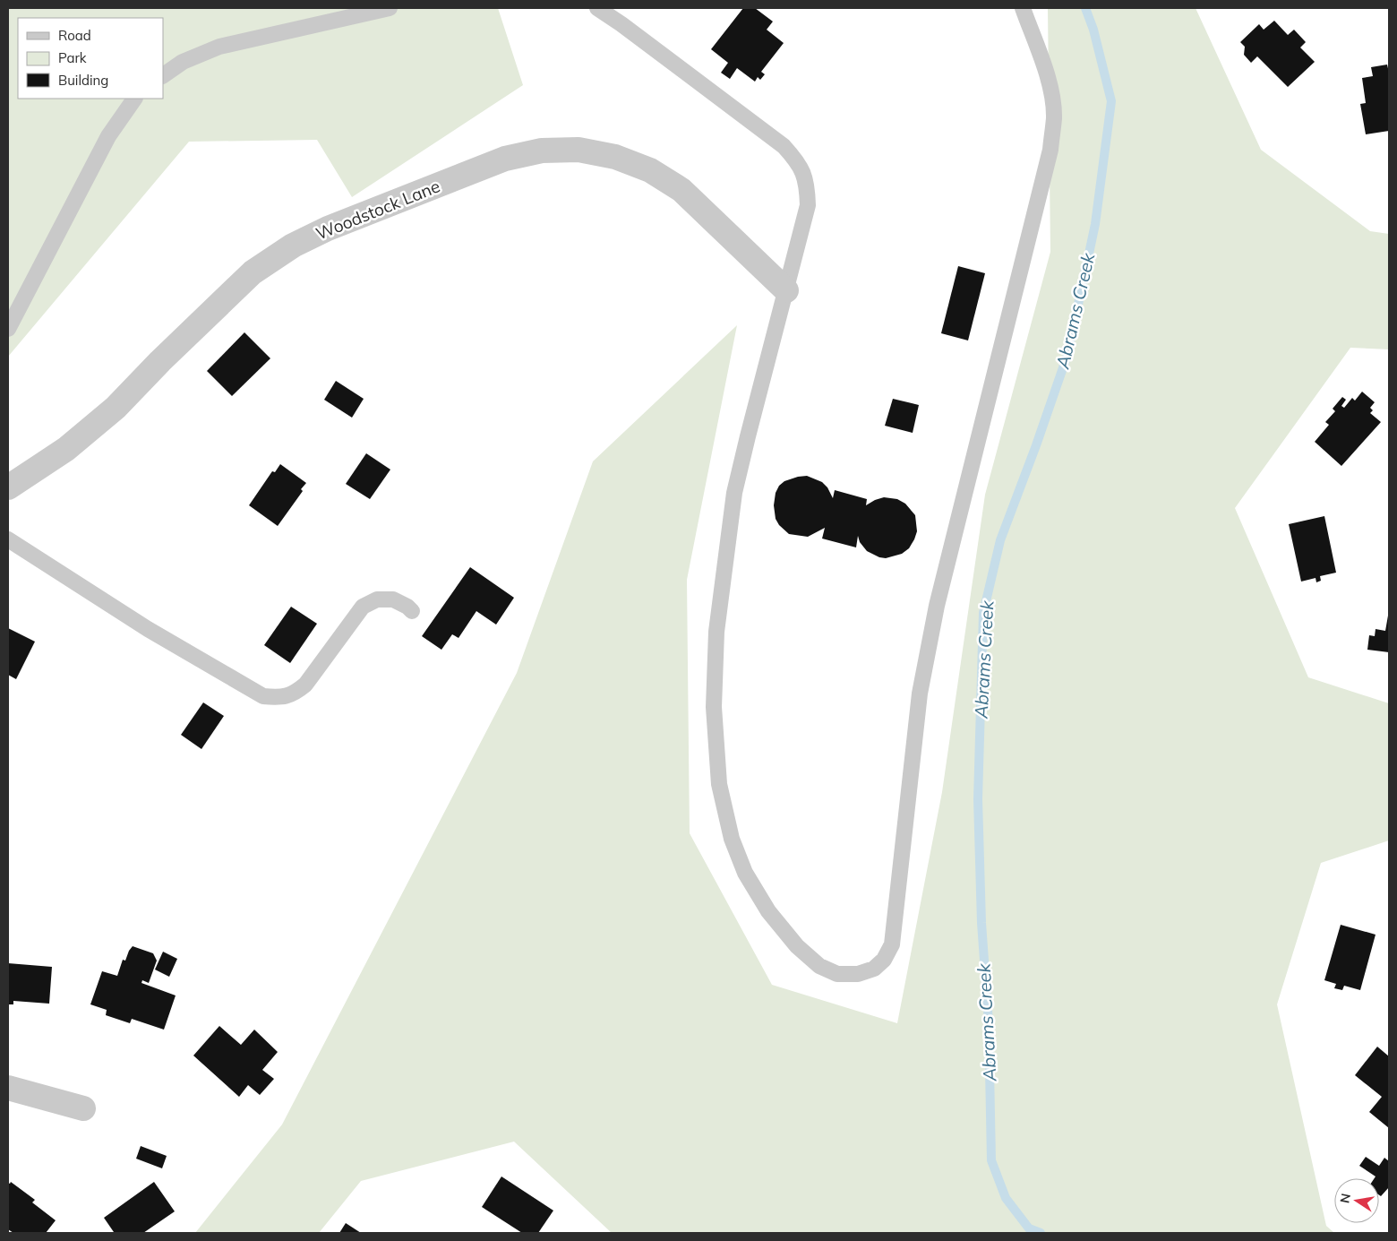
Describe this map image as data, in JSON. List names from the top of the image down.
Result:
{
  "streets": {
    "street": ["Woodstock Lane"]
  },
  "water": ["Abrams Creek"],
  "legend": ["Road", "Park", "Building"],
  "north": "left"
}
